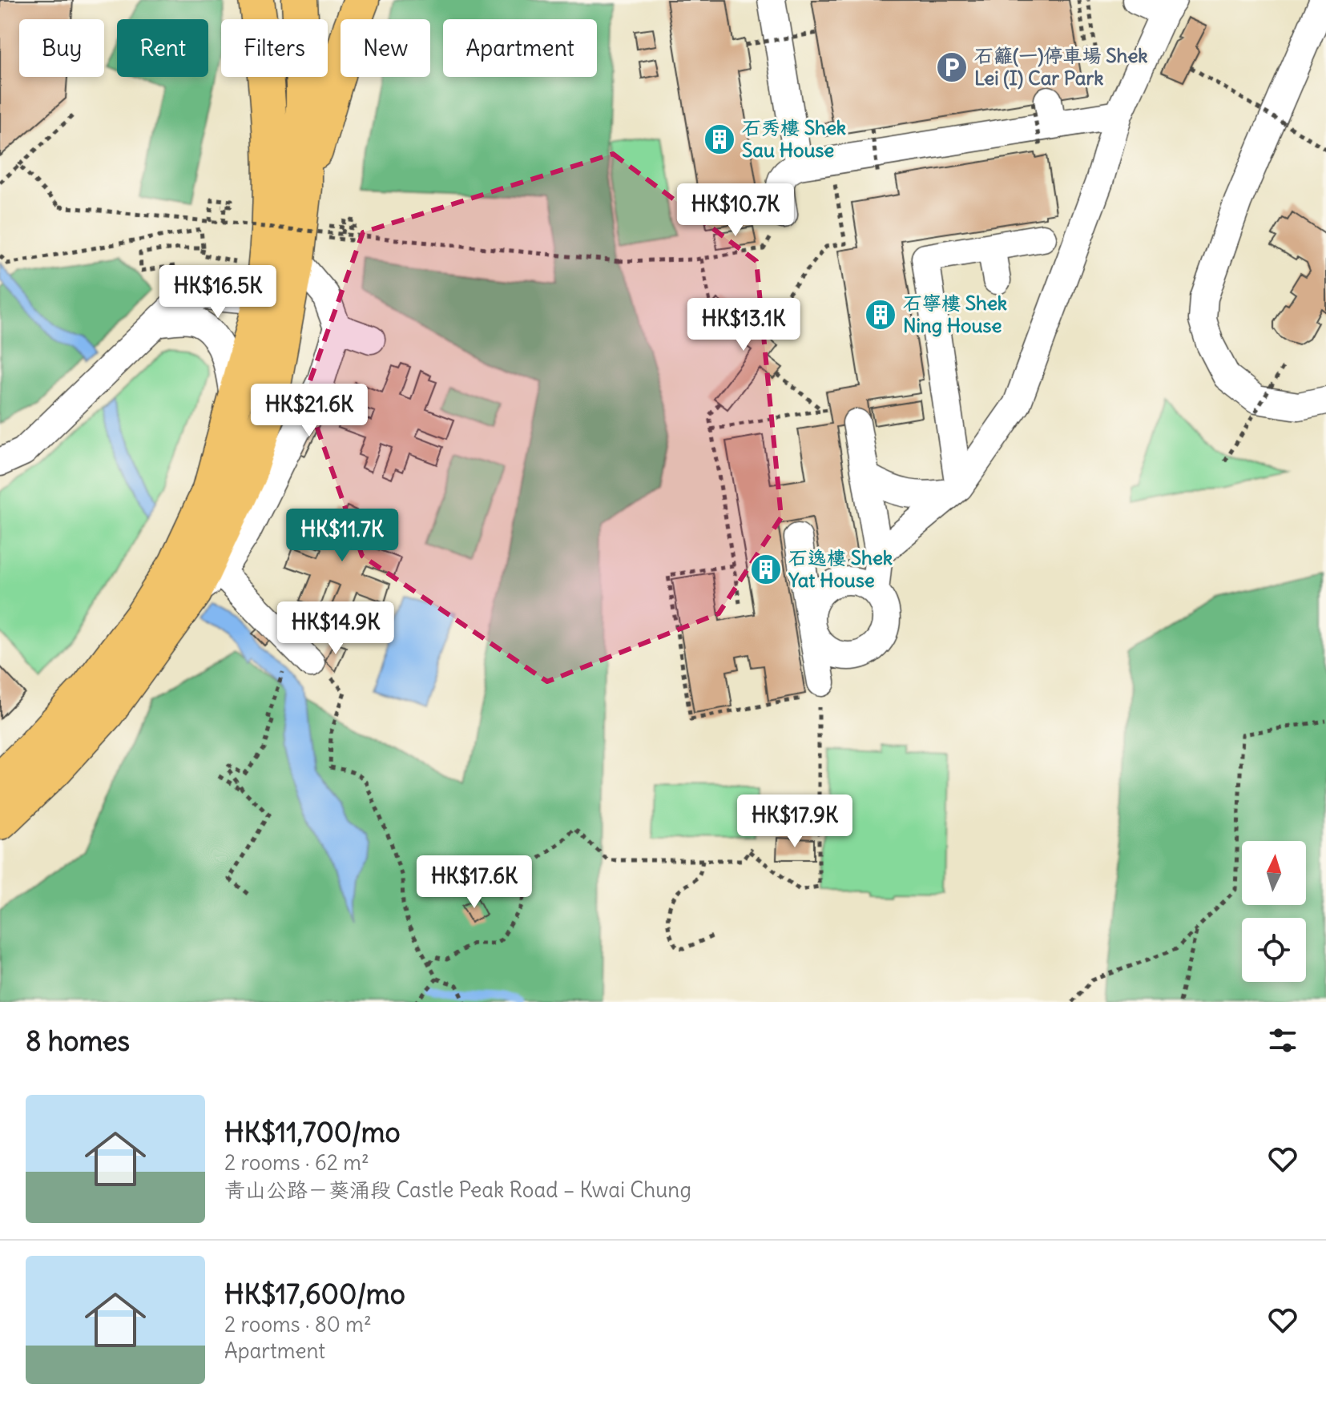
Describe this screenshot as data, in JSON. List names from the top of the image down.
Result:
{
  "places": {
    "parking": ["石籬(一)停車場 Shek Lei (I) Car Park"],
    "building": ["石秀樓 Shek Sau House", "石寧樓 Shek Ning House", "石逸樓 Shek Yat House"]
  },
  "north": "top",
  "page": {
    "chip": [
      "Buy",
      "Rent",
      "Filters",
      "New",
      "Apartment"
    ],
    "price": [
      "HK$10.7K",
      "HK$16.5K",
      "HK$13.1K",
      "HK$21.6K",
      "HK$11.7K",
      "HK$14.9K",
      "HK$17.9K",
      "HK$17.6K"
    ],
    "heading": "8 homes",
    "list": [
      {
        "name": "HK$11,700/mo",
        "note": "2 rooms · 62 m² · 青山公路－葵涌段 Castle Peak Road – Kwai Chung"
      },
      {
        "name": "HK$17,600/mo",
        "note": "2 rooms · 80 m² · Apartment"
      }
    ]
  }
}
